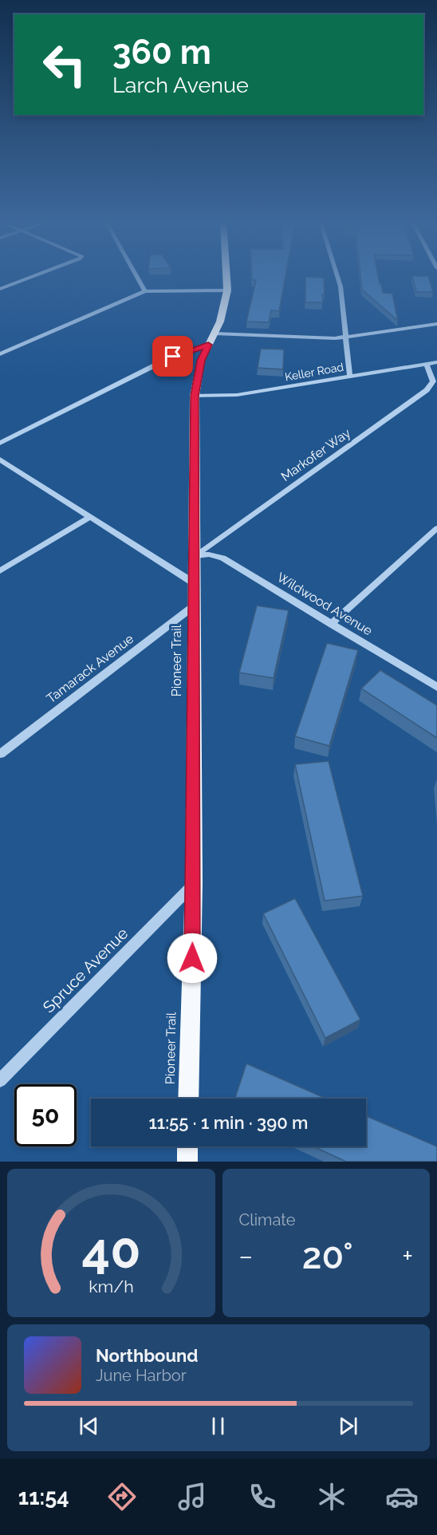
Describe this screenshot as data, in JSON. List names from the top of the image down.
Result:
{
  "streets": {
    "main road": ["Pioneer Trail"],
    "street": [
      "Keller Road",
      "Markofer Way",
      "Wildwood Avenue",
      "Tamarack Avenue",
      "Spruce Avenue"
    ]
  },
  "crossings": [
    ["Keller Road", "Markofer Way"],
    ["Keller Road", "Pioneer Trail"],
    ["Markofer Way", "Wildwood Avenue"],
    ["Markofer Way", "Pioneer Trail"],
    ["Wildwood Avenue", "Pioneer Trail"],
    ["Pioneer Trail", "Tamarack Avenue"],
    ["Pioneer Trail", "Spruce Avenue"]
  ],
  "page": {
    "turn": ["360 m", "Larch Avenue"],
    "limit": "50",
    "trip": "11:55 · 1 min · 390 m",
    "tile": "Climate",
    "heat": ["−", "20°", "+"],
    "song": ["Northbound", "June Harbor"],
    "tabs": "11:54",
    "gauge": ["40", "km/h"]
  }
}
